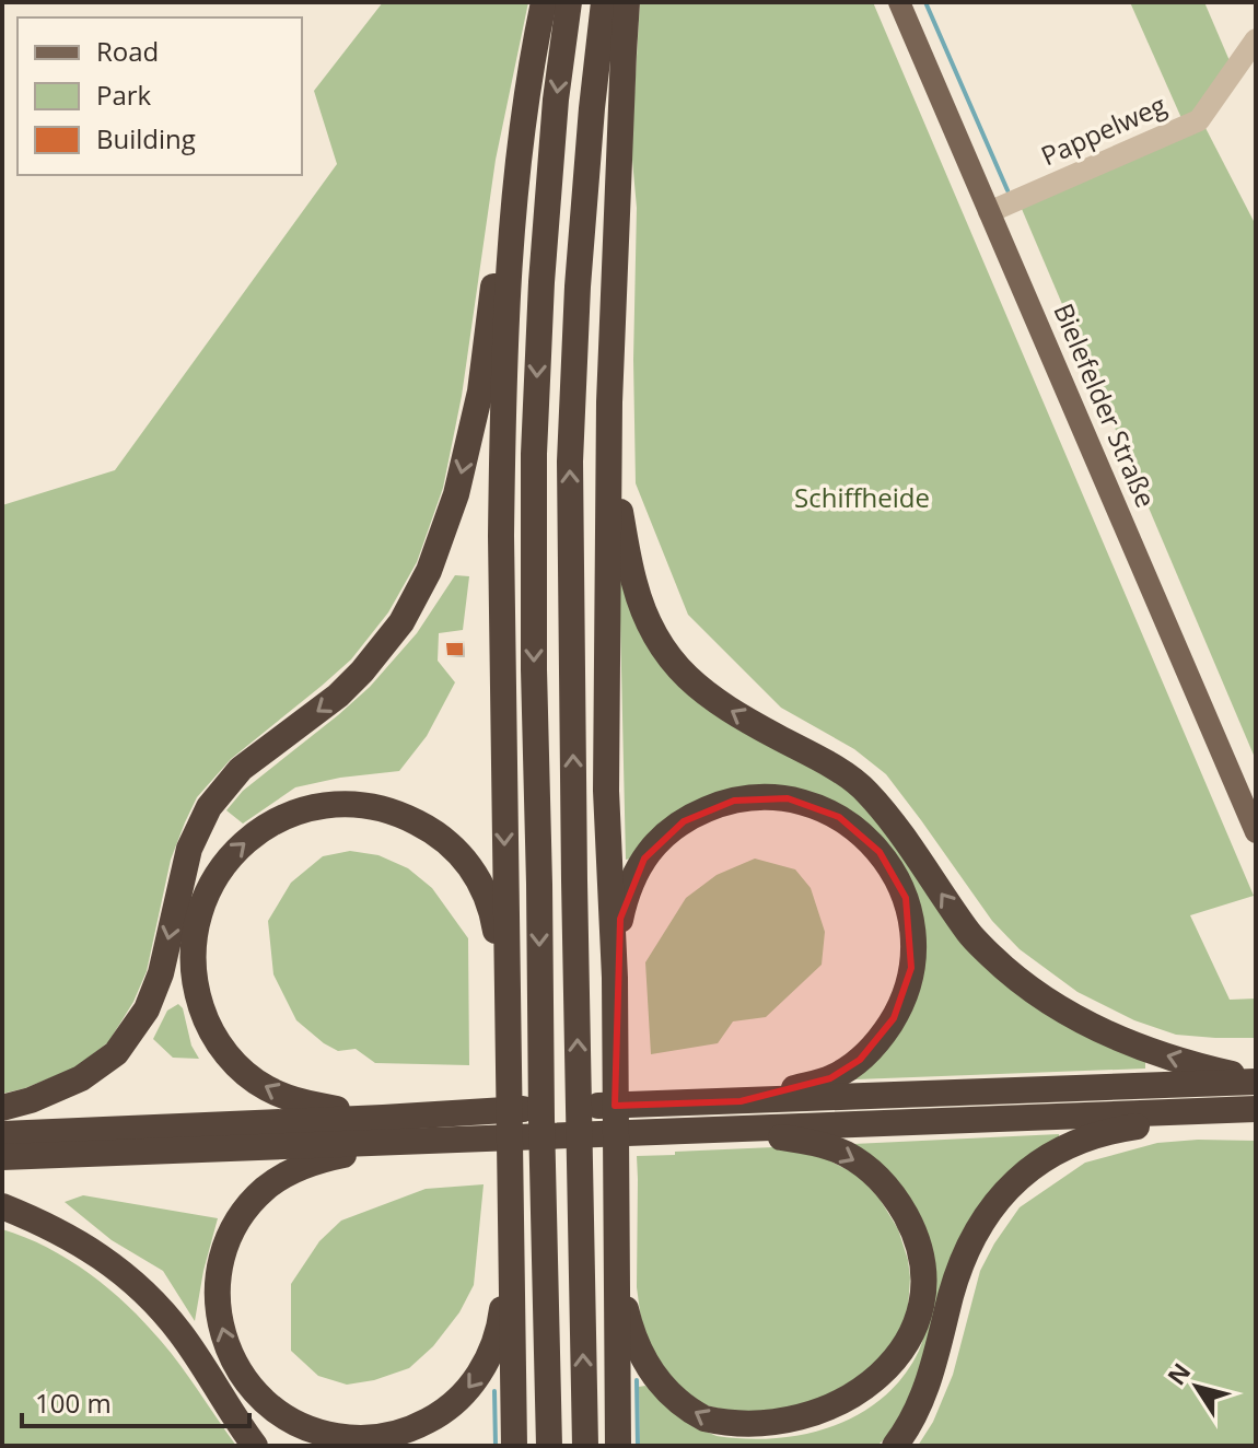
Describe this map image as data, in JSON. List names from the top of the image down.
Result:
{
  "streets": {
    "main road": ["Bielefelder Straße"],
    "street": ["Pappelweg"]
  },
  "crossings": [
    ["Pappelweg", "Bielefelder Straße"]
  ],
  "parks": ["Schiffheide"],
  "legend": ["Road", "Park", "Building"],
  "scale_bar": "100 m",
  "north": "top left"
}
